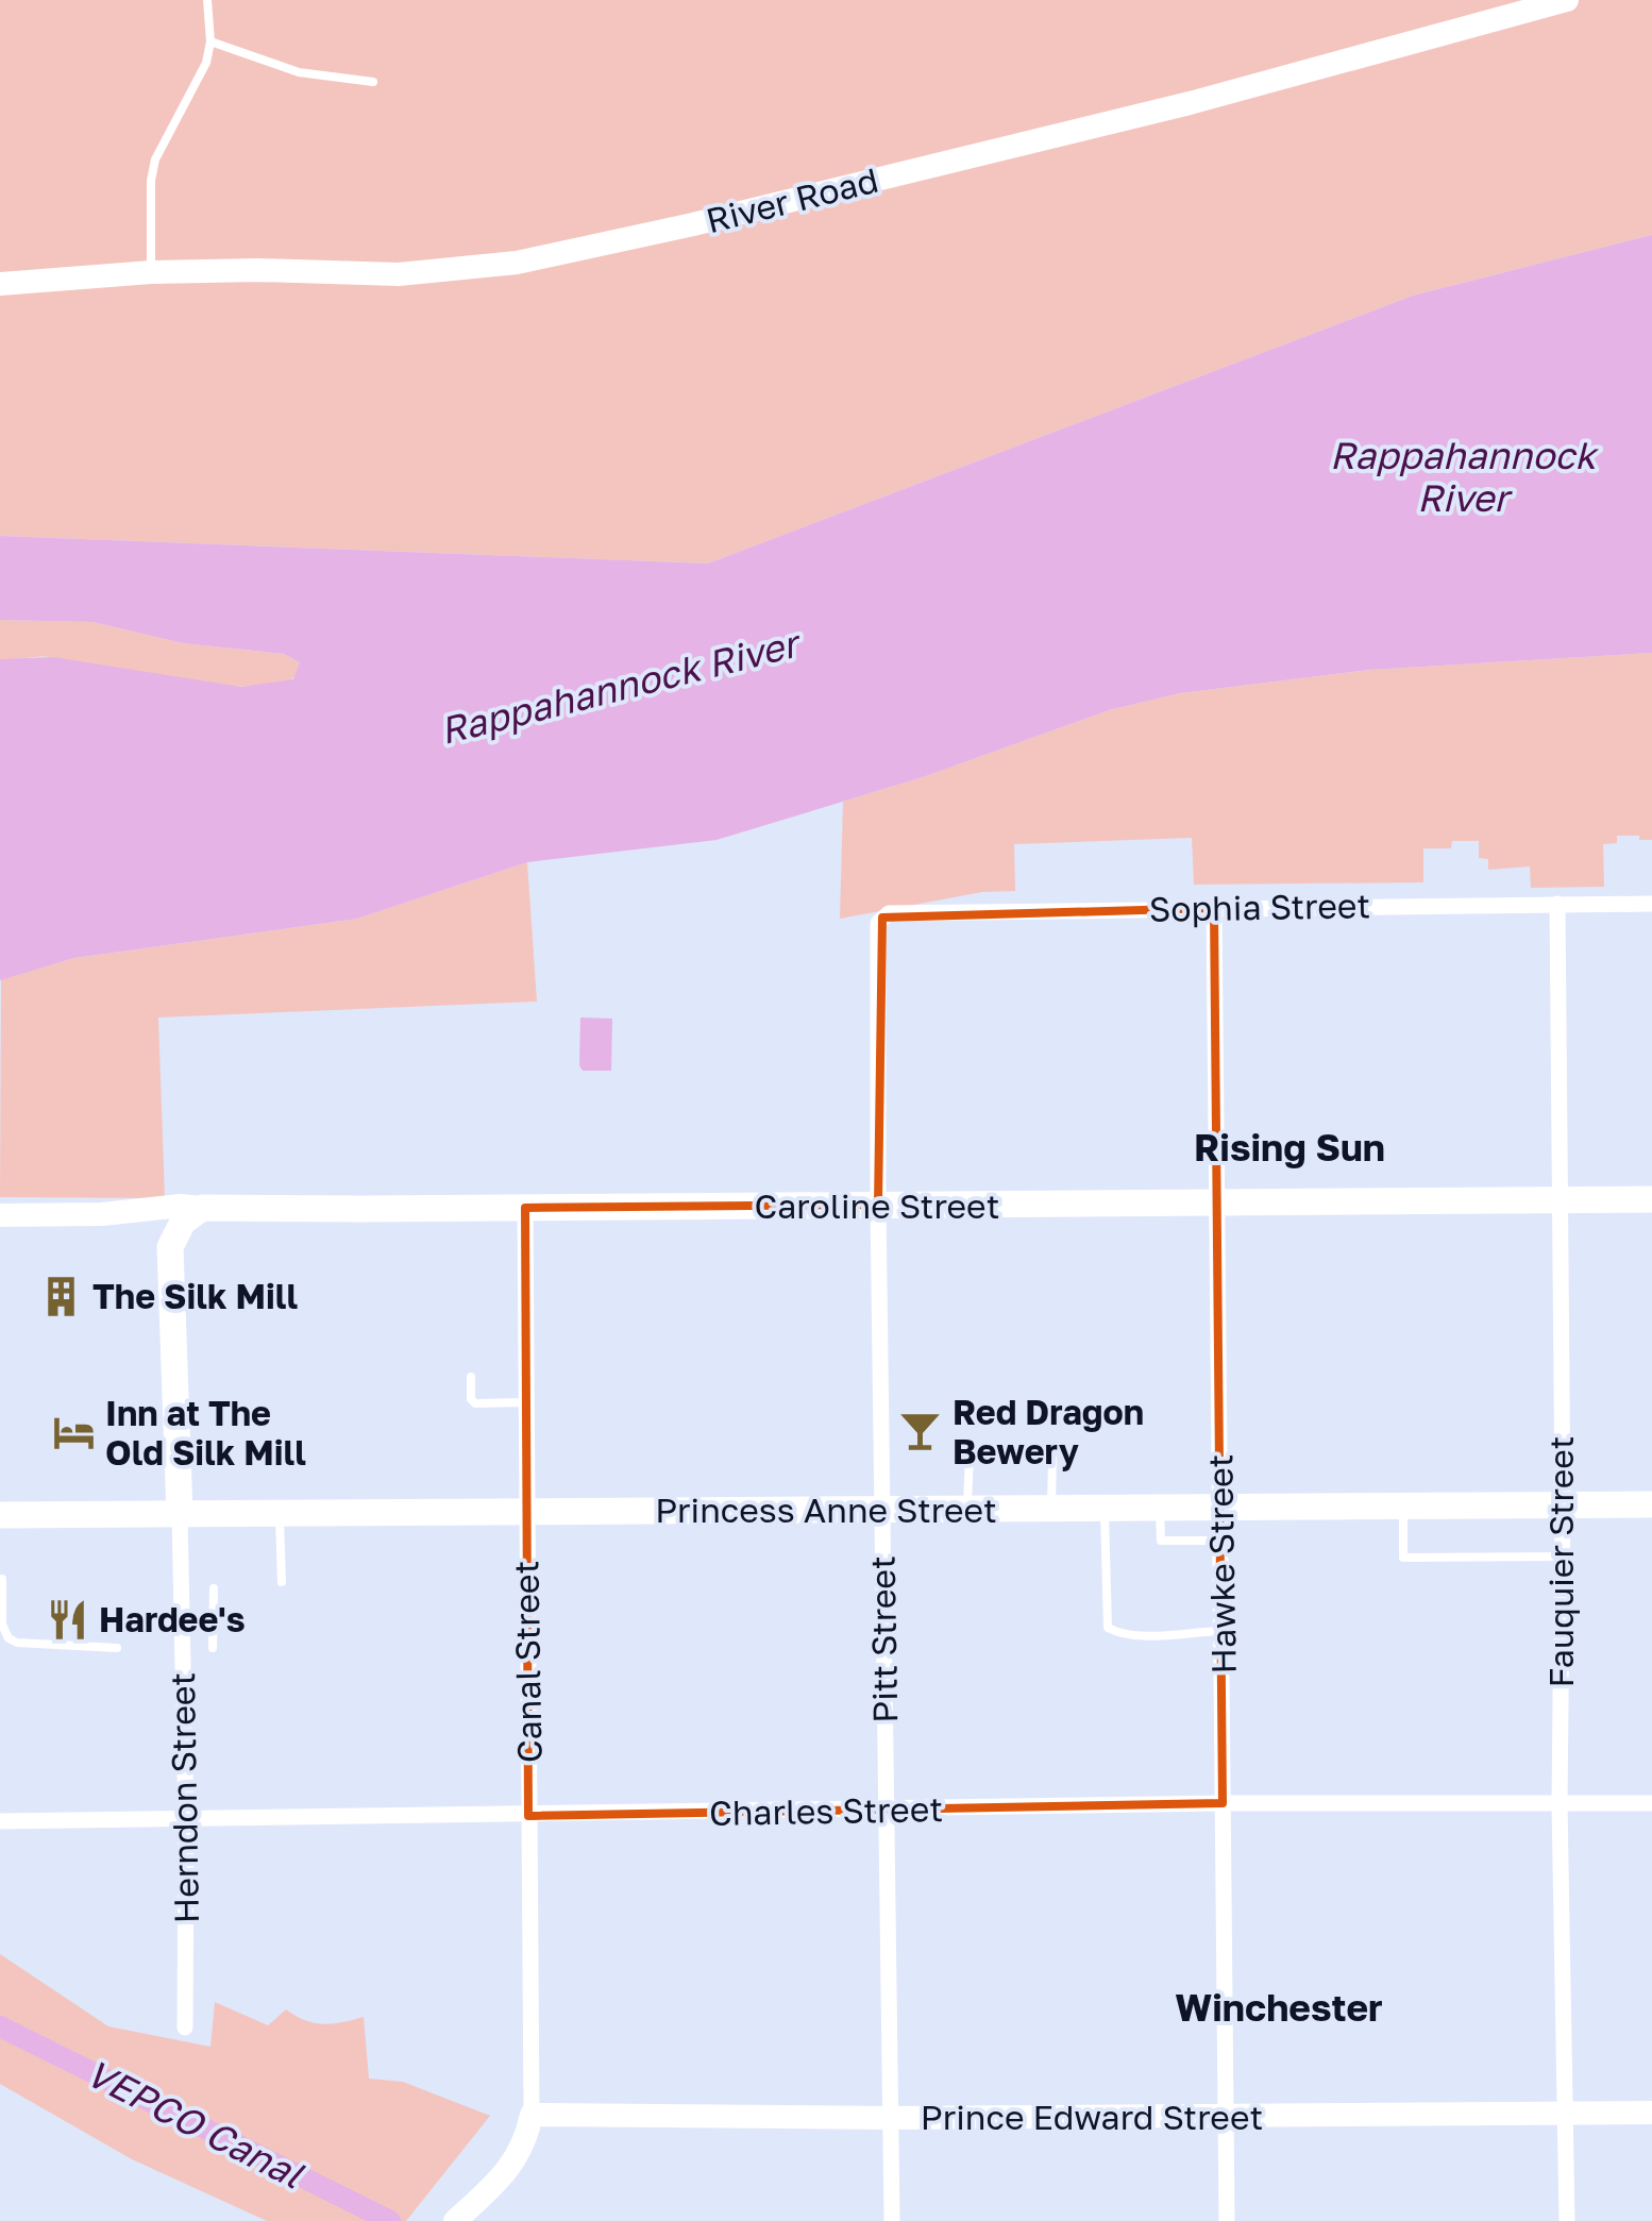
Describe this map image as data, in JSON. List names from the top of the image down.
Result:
{
  "streets": {
    "main road": ["Caroline Street", "Princess Anne Street", "Herndon Street"],
    "street": [
      "River Road",
      "Sophia Street",
      "Fauquier Street",
      "Hawke Street",
      "Pitt Street",
      "Canal Street",
      "Charles Street",
      "Prince Edward Street"
    ]
  },
  "crossings": [
    ["Sophia Street", "Fauquier Street"],
    ["Sophia Street", "Hawke Street"],
    ["Sophia Street", "Pitt Street"],
    ["Caroline Street", "Fauquier Street"],
    ["Caroline Street", "Hawke Street"],
    ["Caroline Street", "Pitt Street"],
    ["Caroline Street", "Canal Street"],
    ["Caroline Street", "Herndon Street"],
    ["Princess Anne Street", "Fauquier Street"],
    ["Princess Anne Street", "Hawke Street"],
    ["Princess Anne Street", "Pitt Street"],
    ["Princess Anne Street", "Canal Street"],
    ["Princess Anne Street", "Herndon Street"],
    ["Fauquier Street", "Charles Street"],
    ["Fauquier Street", "Prince Edward Street"],
    ["Hawke Street", "Charles Street"],
    ["Hawke Street", "Prince Edward Street"],
    ["Pitt Street", "Charles Street"],
    ["Pitt Street", "Prince Edward Street"],
    ["Canal Street", "Charles Street"],
    ["Canal Street", "Prince Edward Street"],
    ["Herndon Street", "Charles Street"]
  ],
  "districts": ["Rising Sun", "Winchester"],
  "water": ["Rappahannock River", "VEPCO Canal"],
  "places": {
    "building": ["The Silk Mill"],
    "bar": ["Red Dragon Bewery"],
    "hotel": ["Inn at The Old Silk Mill"],
    "restaurant": ["Hardee's"]
  }
}
